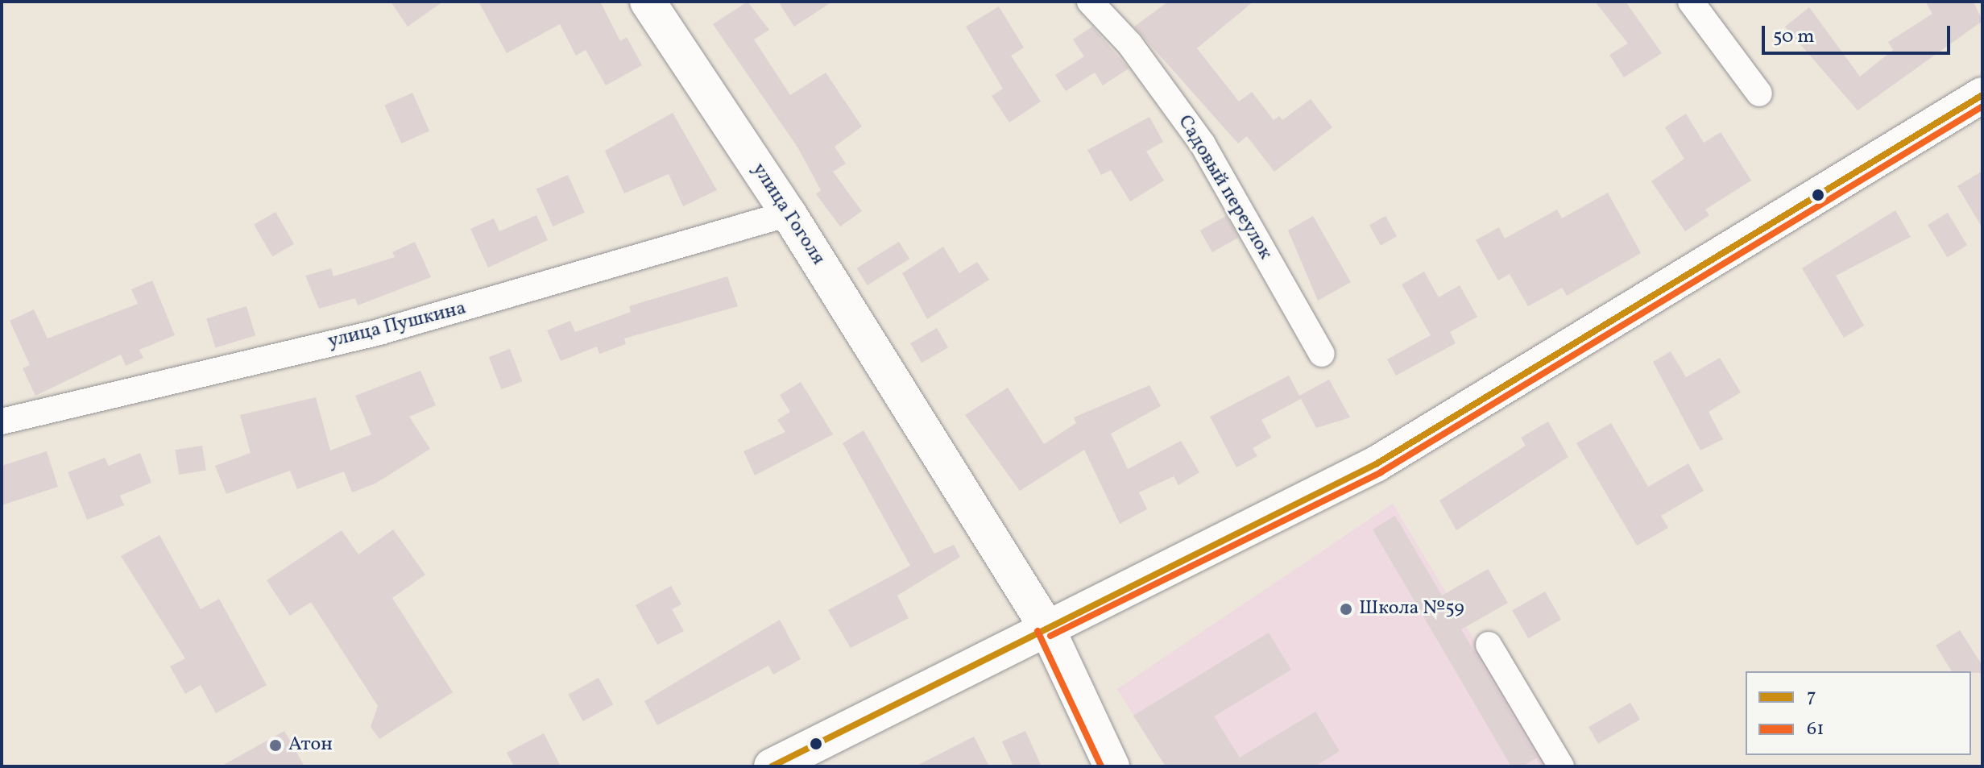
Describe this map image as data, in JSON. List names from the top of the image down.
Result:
{
  "streets": {
    "main road": ["улица Гоголя"],
    "street": ["Садовый переулок", "улица Пушкина"]
  },
  "crossings": [
    ["улица Гоголя", "улица Пушкина"]
  ],
  "places": ["Школа №59", "Атон"],
  "lines": ["transit line 7", "transit line 61"],
  "legend": ["7", "61"],
  "scale_bar": "50 m"
}
